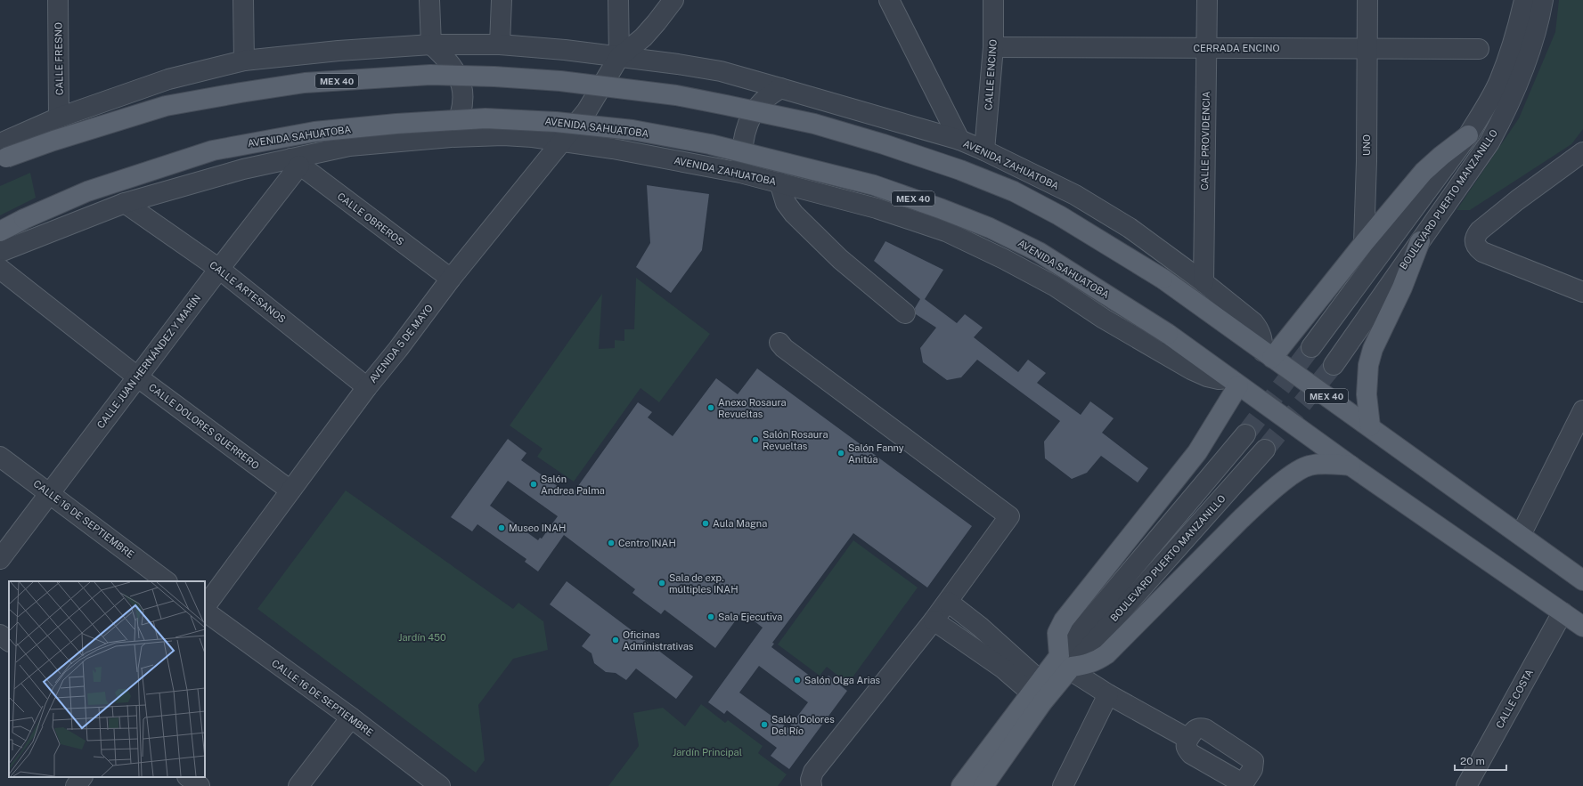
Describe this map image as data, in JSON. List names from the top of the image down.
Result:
{
  "streets": {
    "main road": ["MEX 40", "AVENIDA SAHUATOBA"],
    "street": [
      "CERRADA ENCINO",
      "CALLE FRESNO",
      "CALLE ENCINO",
      "CALLE PROVIDENCIA",
      "UNO",
      "AVENIDA ZAHUATOBA",
      "BOULEVARD PUERTO MANZANILLO",
      "CALLE OBREROS",
      "CALLE ARTESANOS",
      "AVENIDA 5 DE MAYO",
      "CALLE JUAN HERNÁNDEZ Y MARÍN",
      "CALLE DOLORES GUERRERO",
      "CALLE 16 DE SEPTIEMBRE",
      "CALLE COSTA"
    ]
  },
  "crossings": [
    ["CERRADA ENCINO", "CALLE ENCINO"],
    ["CERRADA ENCINO", "CALLE PROVIDENCIA"],
    ["CERRADA ENCINO", "UNO"],
    ["CALLE ENCINO", "AVENIDA ZAHUATOBA"],
    ["MEX 40", "AVENIDA SAHUATOBA"],
    ["MEX 40", "AVENIDA ZAHUATOBA"],
    ["MEX 40", "CALLE COSTA"],
    ["AVENIDA SAHUATOBA", "AVENIDA ZAHUATOBA"],
    ["AVENIDA SAHUATOBA", "CALLE OBREROS"],
    ["AVENIDA SAHUATOBA", "CALLE ARTESANOS"],
    ["AVENIDA SAHUATOBA", "AVENIDA 5 DE MAYO"],
    ["AVENIDA SAHUATOBA", "CALLE JUAN HERNÁNDEZ Y MARÍN"],
    ["CALLE PROVIDENCIA", "AVENIDA ZAHUATOBA"],
    ["AVENIDA ZAHUATOBA", "AVENIDA 5 DE MAYO"],
    ["CALLE OBREROS", "AVENIDA 5 DE MAYO"],
    ["CALLE OBREROS", "CALLE JUAN HERNÁNDEZ Y MARÍN"],
    ["CALLE ARTESANOS", "AVENIDA 5 DE MAYO"],
    ["CALLE ARTESANOS", "CALLE JUAN HERNÁNDEZ Y MARÍN"],
    ["AVENIDA 5 DE MAYO", "CALLE DOLORES GUERRERO"],
    ["CALLE JUAN HERNÁNDEZ Y MARÍN", "CALLE DOLORES GUERRERO"],
    ["CALLE JUAN HERNÁNDEZ Y MARÍN", "CALLE 16 DE SEPTIEMBRE"]
  ],
  "parks": ["Jardín 450", "Jardín Principal"],
  "places": [
    "Anexo Rosaura Revueltas",
    "Salón Rosaura Revueltas",
    "Salón Fanny Anitúa",
    "Salón Andrea Palma",
    "Aula Magna",
    "Museo INAH",
    "Centro INAH",
    "Sala de exp. múltiples INAH",
    "Sala Ejecutiva",
    "Oficinas Administrativas",
    "Salón Olga Arias",
    "Salón Dolores Del Río"
  ],
  "scale_bar": "20 m"
}
